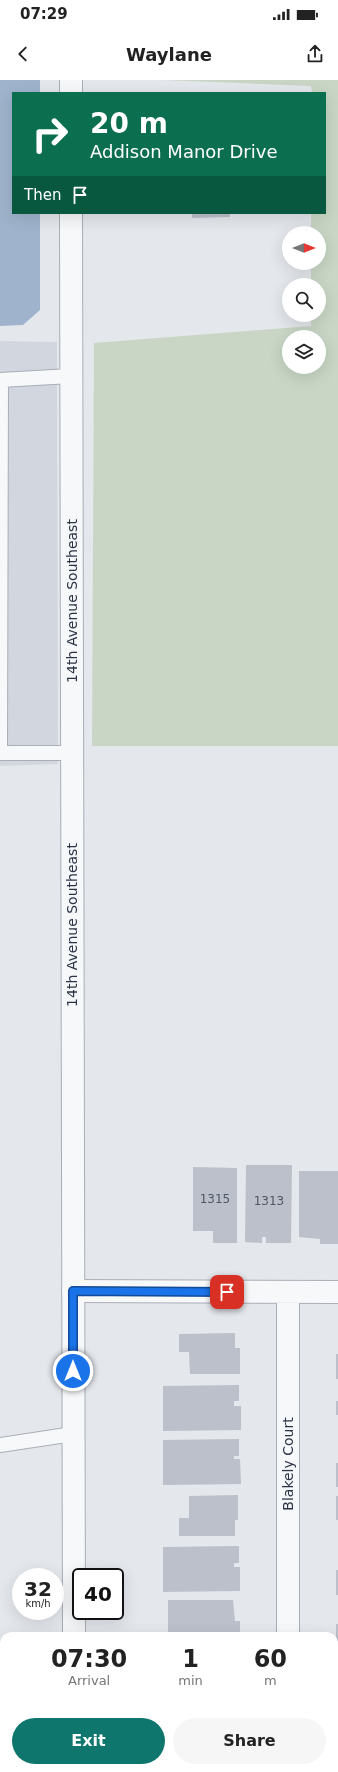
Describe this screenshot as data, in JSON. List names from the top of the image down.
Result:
{
  "streets": {
    "street": ["14th Avenue Southeast", "Blakely Court"]
  },
  "house_numbers": ["1315", "1313"],
  "north": "right",
  "page": {
    "status": "07:29",
    "header": "Waylane",
    "turn": ["20 m", "Addison Manor Drive"],
    "then": "Then",
    "speed": "32 km/h",
    "limit": "40",
    "eta": [
      "07:30",
      "Arrival",
      "1",
      "min",
      "60",
      "m"
    ],
    "buttons": ["Exit", "Share"]
  }
}
